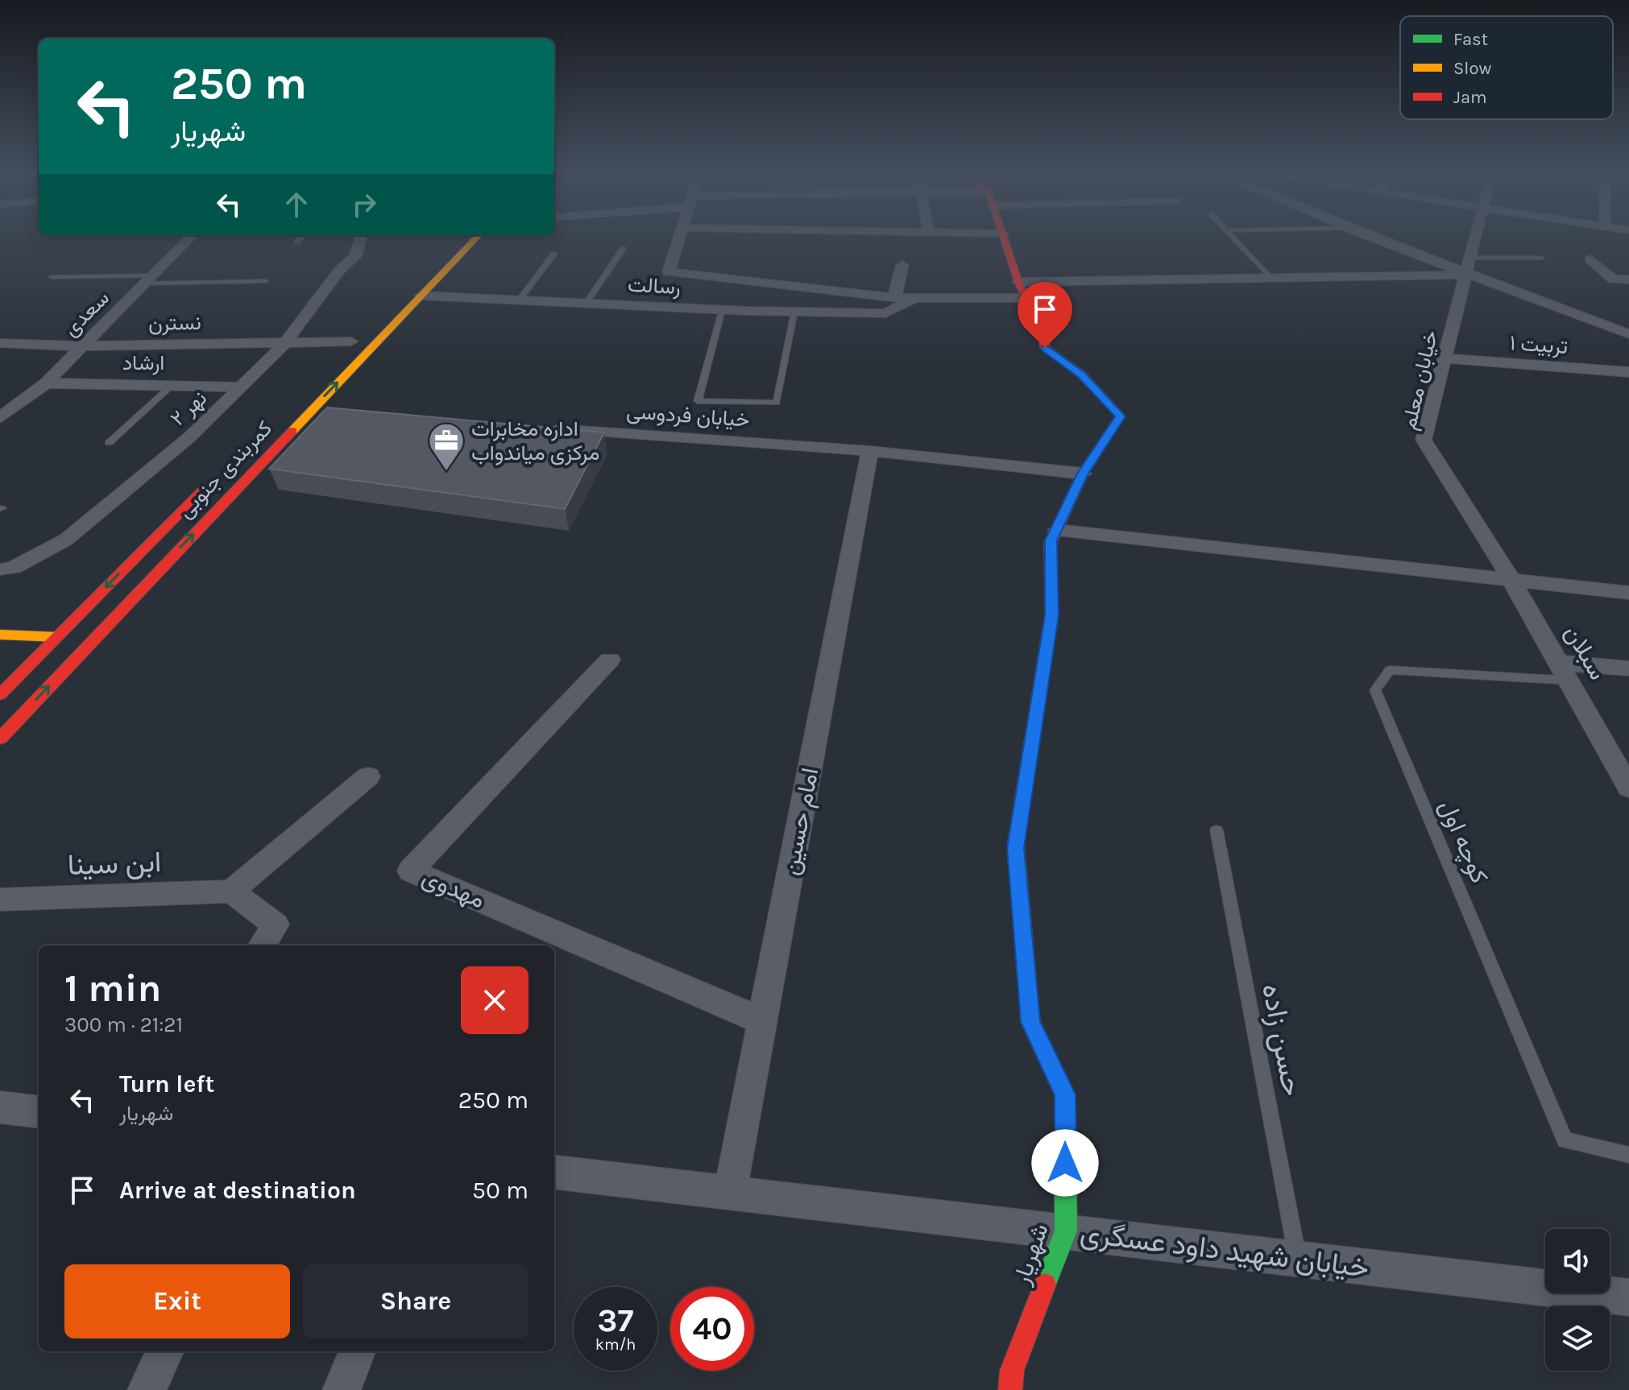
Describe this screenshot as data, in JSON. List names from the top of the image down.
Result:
{
  "streets": {
    "street": [
      "رسالت",
      "سعدی",
      "نسترن",
      "تربیت ۱",
      "ارشاد",
      "خیابان معلم",
      "نهر ۲",
      "خیابان فردوسی",
      "کمربندی جنوبی",
      "سبلان",
      "امام حسین",
      "ابن سینا",
      "مهدوی",
      "خیابان شهید داود عسگری",
      "شهریار"
    ],
    "lane": ["کوچه اول", "حسن زاده"]
  },
  "crossings": [
    ["رسالت", "کمربندی جنوبی"],
    ["سعدی", "نسترن"],
    ["سعدی", "ارشاد"],
    ["نسترن", "نهر ۲"],
    ["تربیت ۱", "خیابان معلم"],
    ["ارشاد", "نهر ۲"],
    ["خیابان معلم", "سبلان"],
    ["خیابان فردوسی", "امام حسین"],
    ["خیابان فردوسی", "شهریار"],
    ["سبلان", "کوچه اول"],
    ["امام حسین", "مهدوی"],
    ["امام حسین", "خیابان شهید داود عسگری"],
    ["حسن زاده", "خیابان شهید داود عسگری"],
    ["خیابان شهید داود عسگری", "شهریار"]
  ],
  "places": {
    "office": ["اداره مخابرات مرکزی میاندواب"]
  },
  "legend": ["Fast", "Slow", "Jam"],
  "page": {
    "turn": ["250 m", "شهریار"],
    "heading": ["1 min", "300 m · 21:21"],
    "list": [
      {
        "name": "Turn left",
        "note": "شهریار",
        "value": "250 m"
      },
      {
        "name": "Arrive at destination",
        "value": "50 m"
      }
    ],
    "buttons": ["Exit", "Share"],
    "speed": "37 km/h",
    "limit": "40"
  }
}
